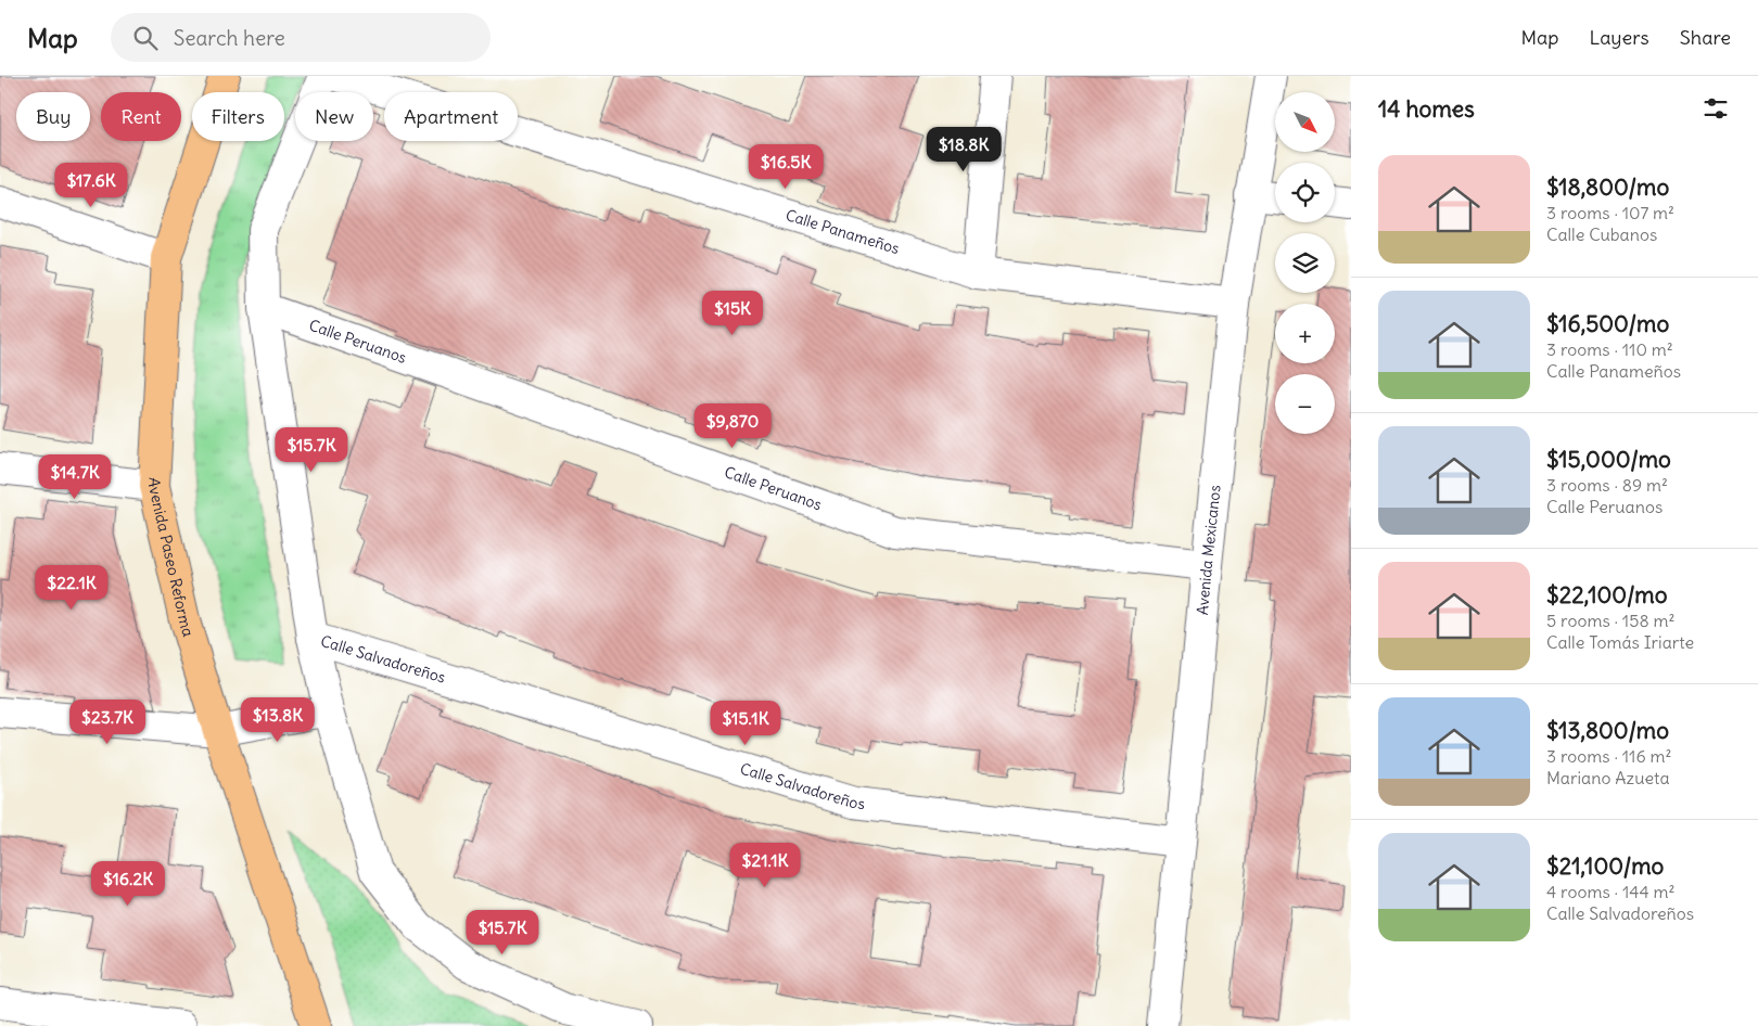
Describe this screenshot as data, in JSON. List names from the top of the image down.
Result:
{
  "streets": {
    "main road": ["Avenida Paseo Reforma"],
    "street": [
      "Calle Panameños",
      "Calle Peruanos",
      "Avenida Mexicanos",
      "Calle Salvadoreños"
    ]
  },
  "crossings": [
    ["Calle Panameños", "Avenida Mexicanos"],
    ["Calle Peruanos", "Avenida Mexicanos"],
    ["Avenida Mexicanos", "Calle Salvadoreños"]
  ],
  "north": "bottom right",
  "page": {
    "header": "Map",
    "search": "Search here",
    "nav": ["Map", "Layers", "Share"],
    "heading": "14 homes",
    "map_buttons": ["+", "−"],
    "chip": [
      "Buy",
      "Rent",
      "Filters",
      "New",
      "Apartment"
    ],
    "price": [
      "$18.8K",
      "$16.5K",
      "$17.6K",
      "$15K",
      "$9,870",
      "$15.7K",
      "$14.7K",
      "$22.1K",
      "$13.8K",
      "$23.7K",
      "$15.1K",
      "$21.1K",
      "$16.2K",
      "$15.7K"
    ],
    "list": [
      {
        "name": "$18,800/mo",
        "note": "3 rooms · 107 m² · Calle Cubanos"
      },
      {
        "name": "$16,500/mo",
        "note": "3 rooms · 110 m² · Calle Panameños"
      },
      {
        "name": "$15,000/mo",
        "note": "3 rooms · 89 m² · Calle Peruanos"
      },
      {
        "name": "$22,100/mo",
        "note": "5 rooms · 158 m² · Calle Tomás Iriarte"
      },
      {
        "name": "$13,800/mo",
        "note": "3 rooms · 116 m² · Mariano Azueta"
      },
      {
        "name": "$21,100/mo",
        "note": "4 rooms · 144 m² · Calle Salvadoreños"
      }
    ]
  }
}
